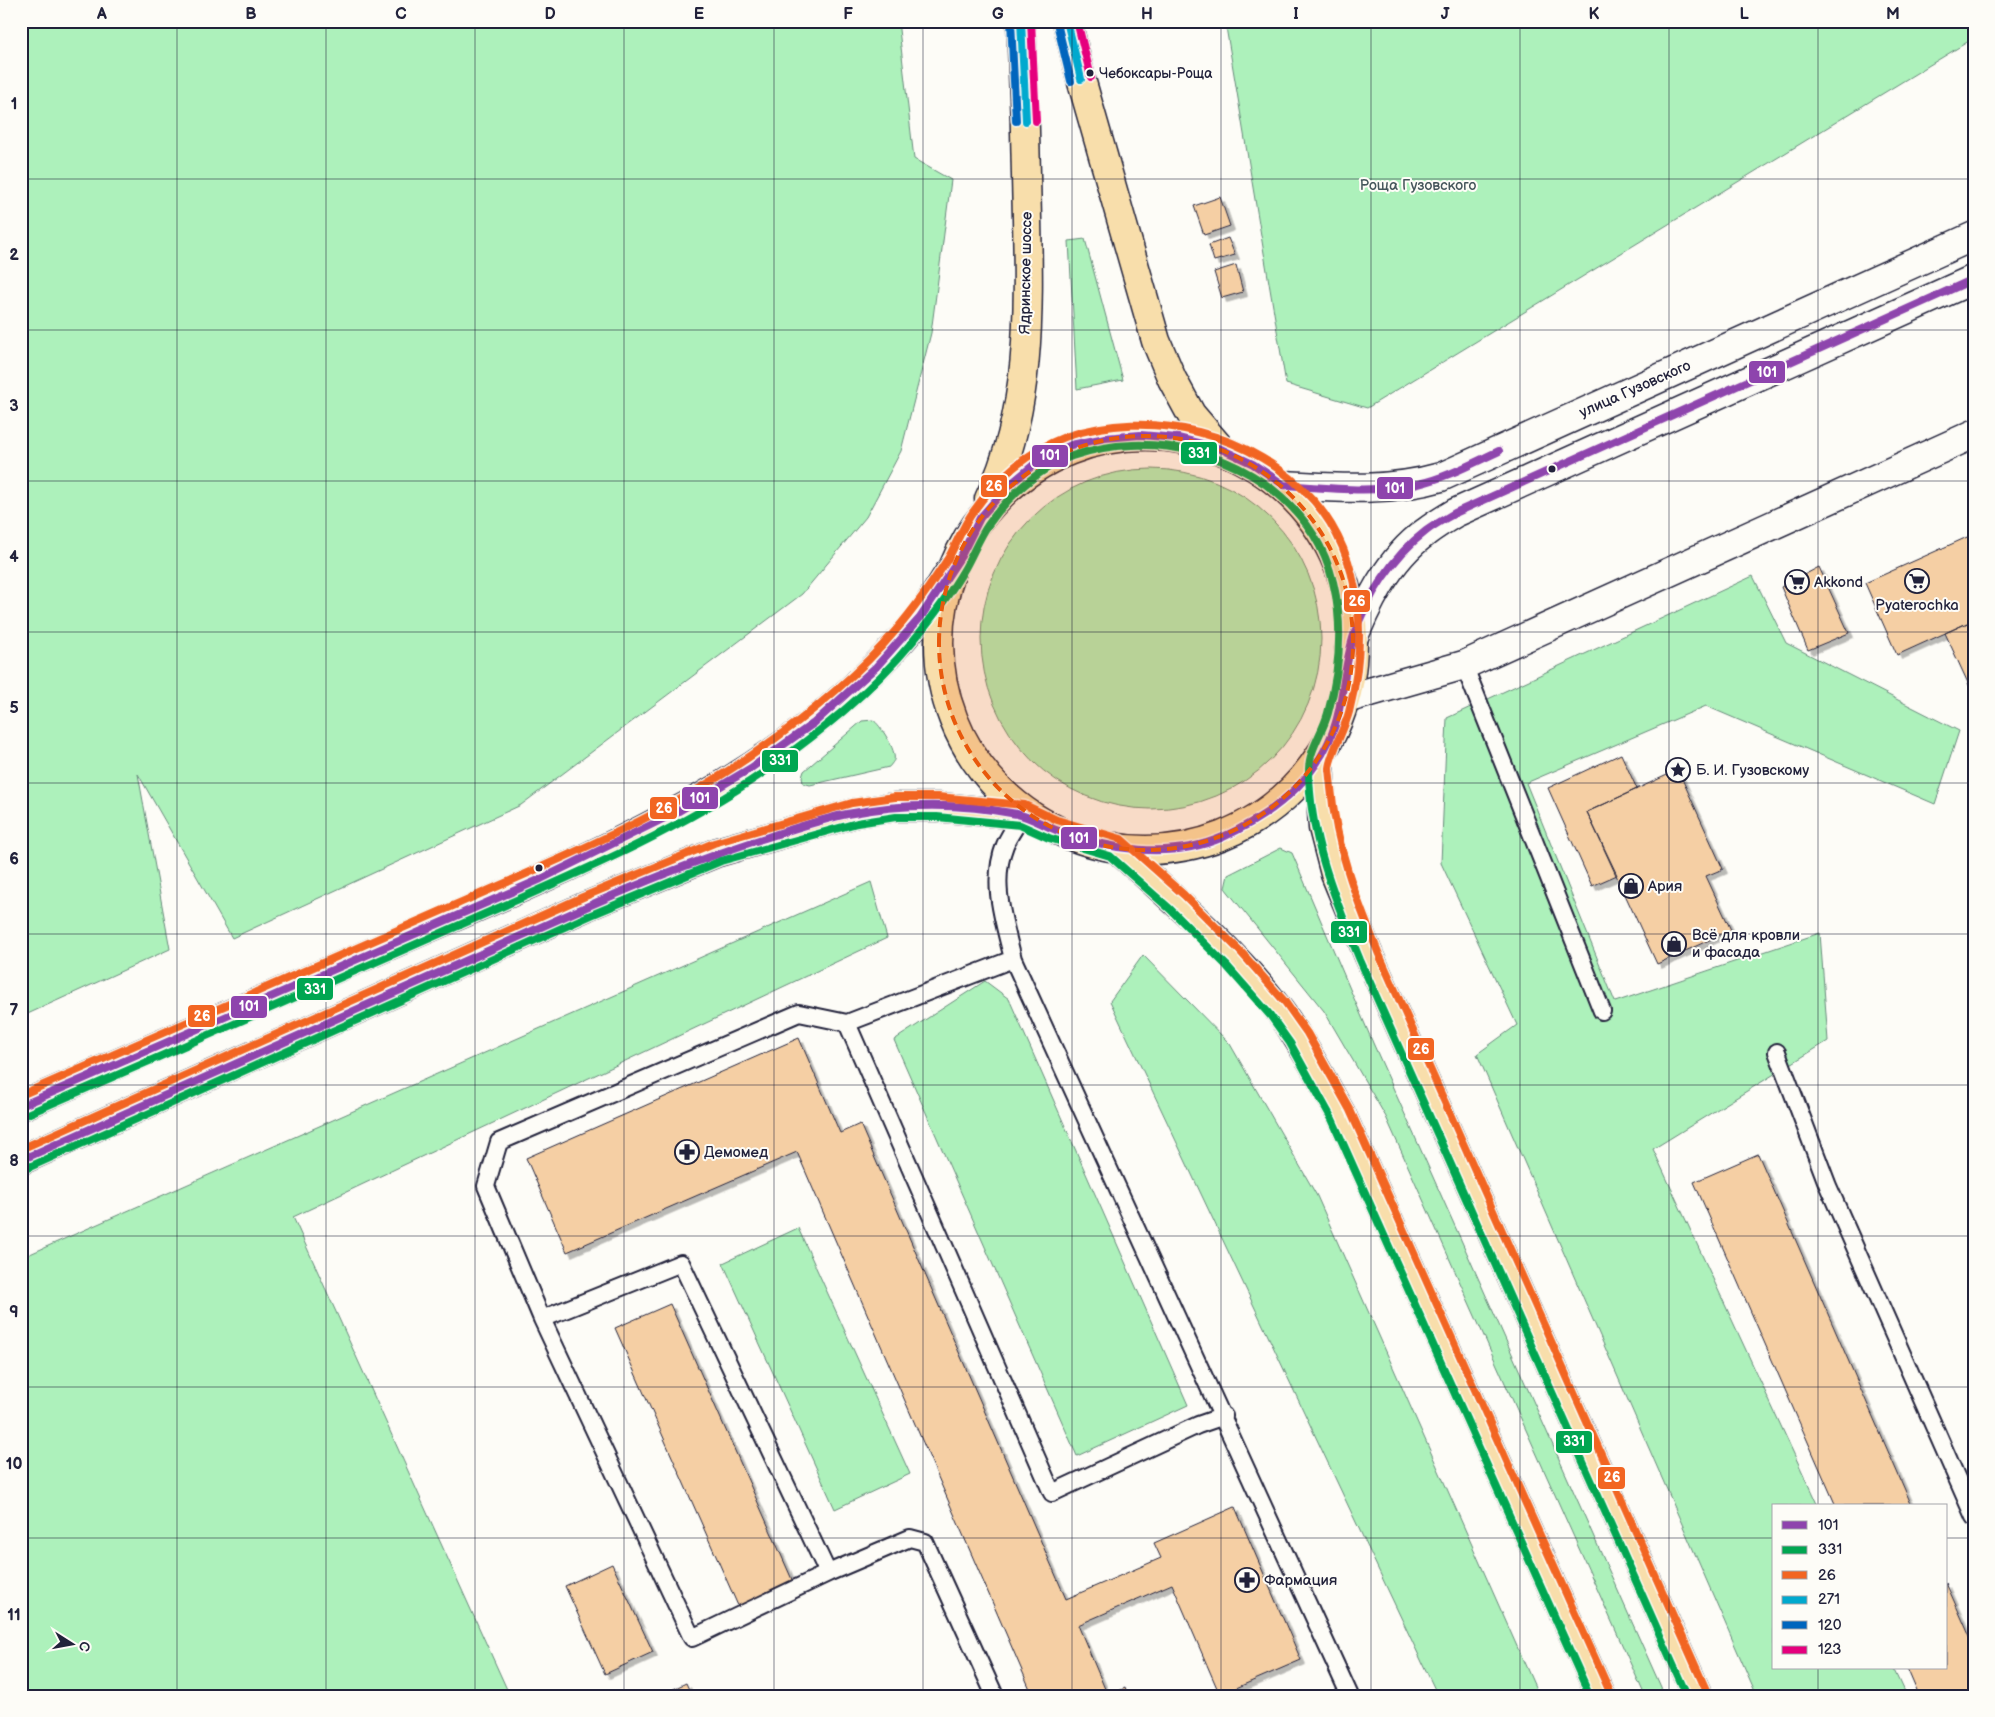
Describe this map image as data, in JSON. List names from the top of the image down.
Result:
{
  "streets": {
    "main road": ["Ядринское шоссе", "улица Гузовского"]
  },
  "parks": ["Роща Гузовского"],
  "places": {
    "other": ["Чебоксары-Роща"],
    "supermarket": ["Pyaterochka", "Akkond"],
    "place": ["Б. И. Гузовскому"],
    "shop": ["Ария", "Всё для кровли и фасада"],
    "pharmacy": ["Демомед", "Фармация"]
  },
  "lines": [
    "transit line 271",
    "transit line 120",
    "transit line 123",
    "transit line 101",
    "transit line 26",
    "transit line 331"
  ],
  "legend": [
    "101",
    "331",
    "26",
    "271",
    "120",
    "123"
  ],
  "north": "right",
  "grid": {
    "columns": [
      "A",
      "B",
      "C",
      "D",
      "E",
      "F",
      "G",
      "H",
      "I",
      "J",
      "K",
      "L",
      "M"
    ],
    "rows": [
      "1",
      "2",
      "3",
      "4",
      "5",
      "6",
      "7",
      "8",
      "9",
      "10",
      "11"
    ]
  }
}
